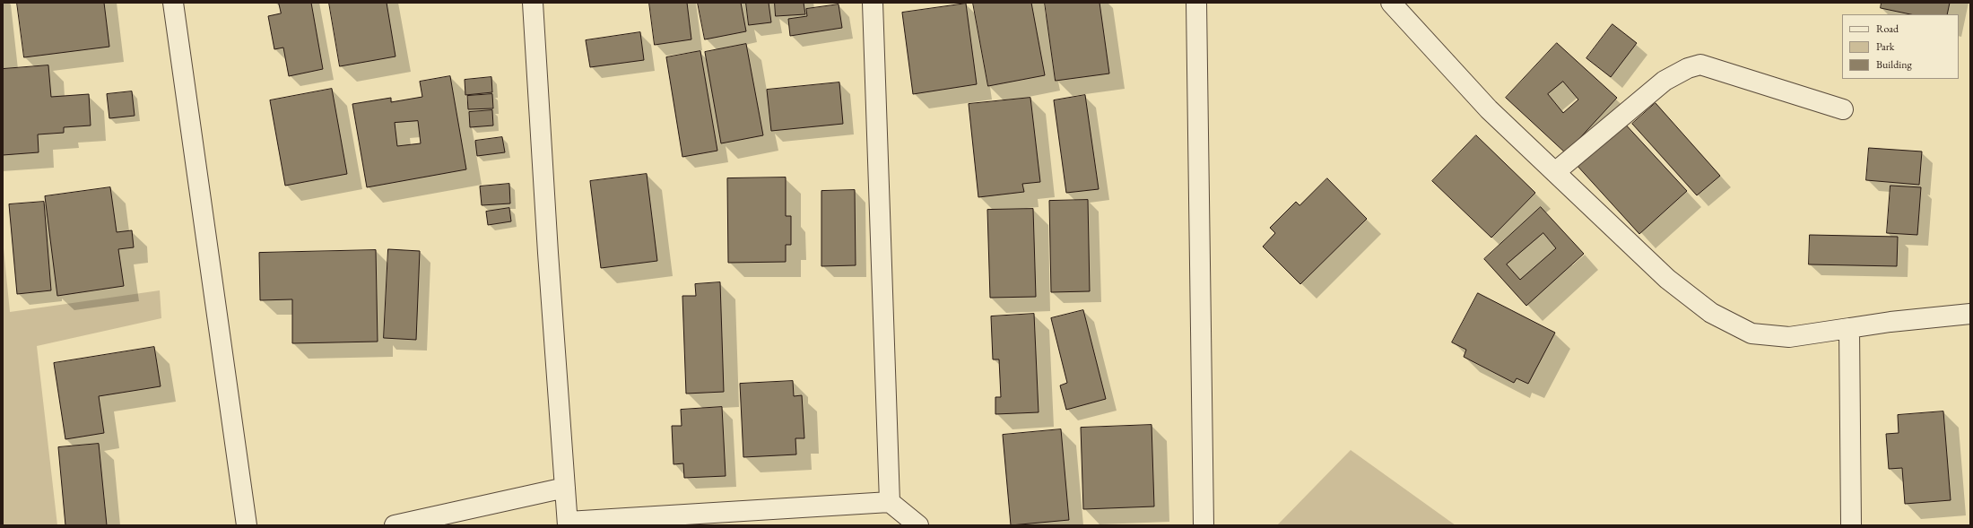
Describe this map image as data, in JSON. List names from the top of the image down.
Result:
{
  "legend": ["Road", "Park", "Building"]
}
